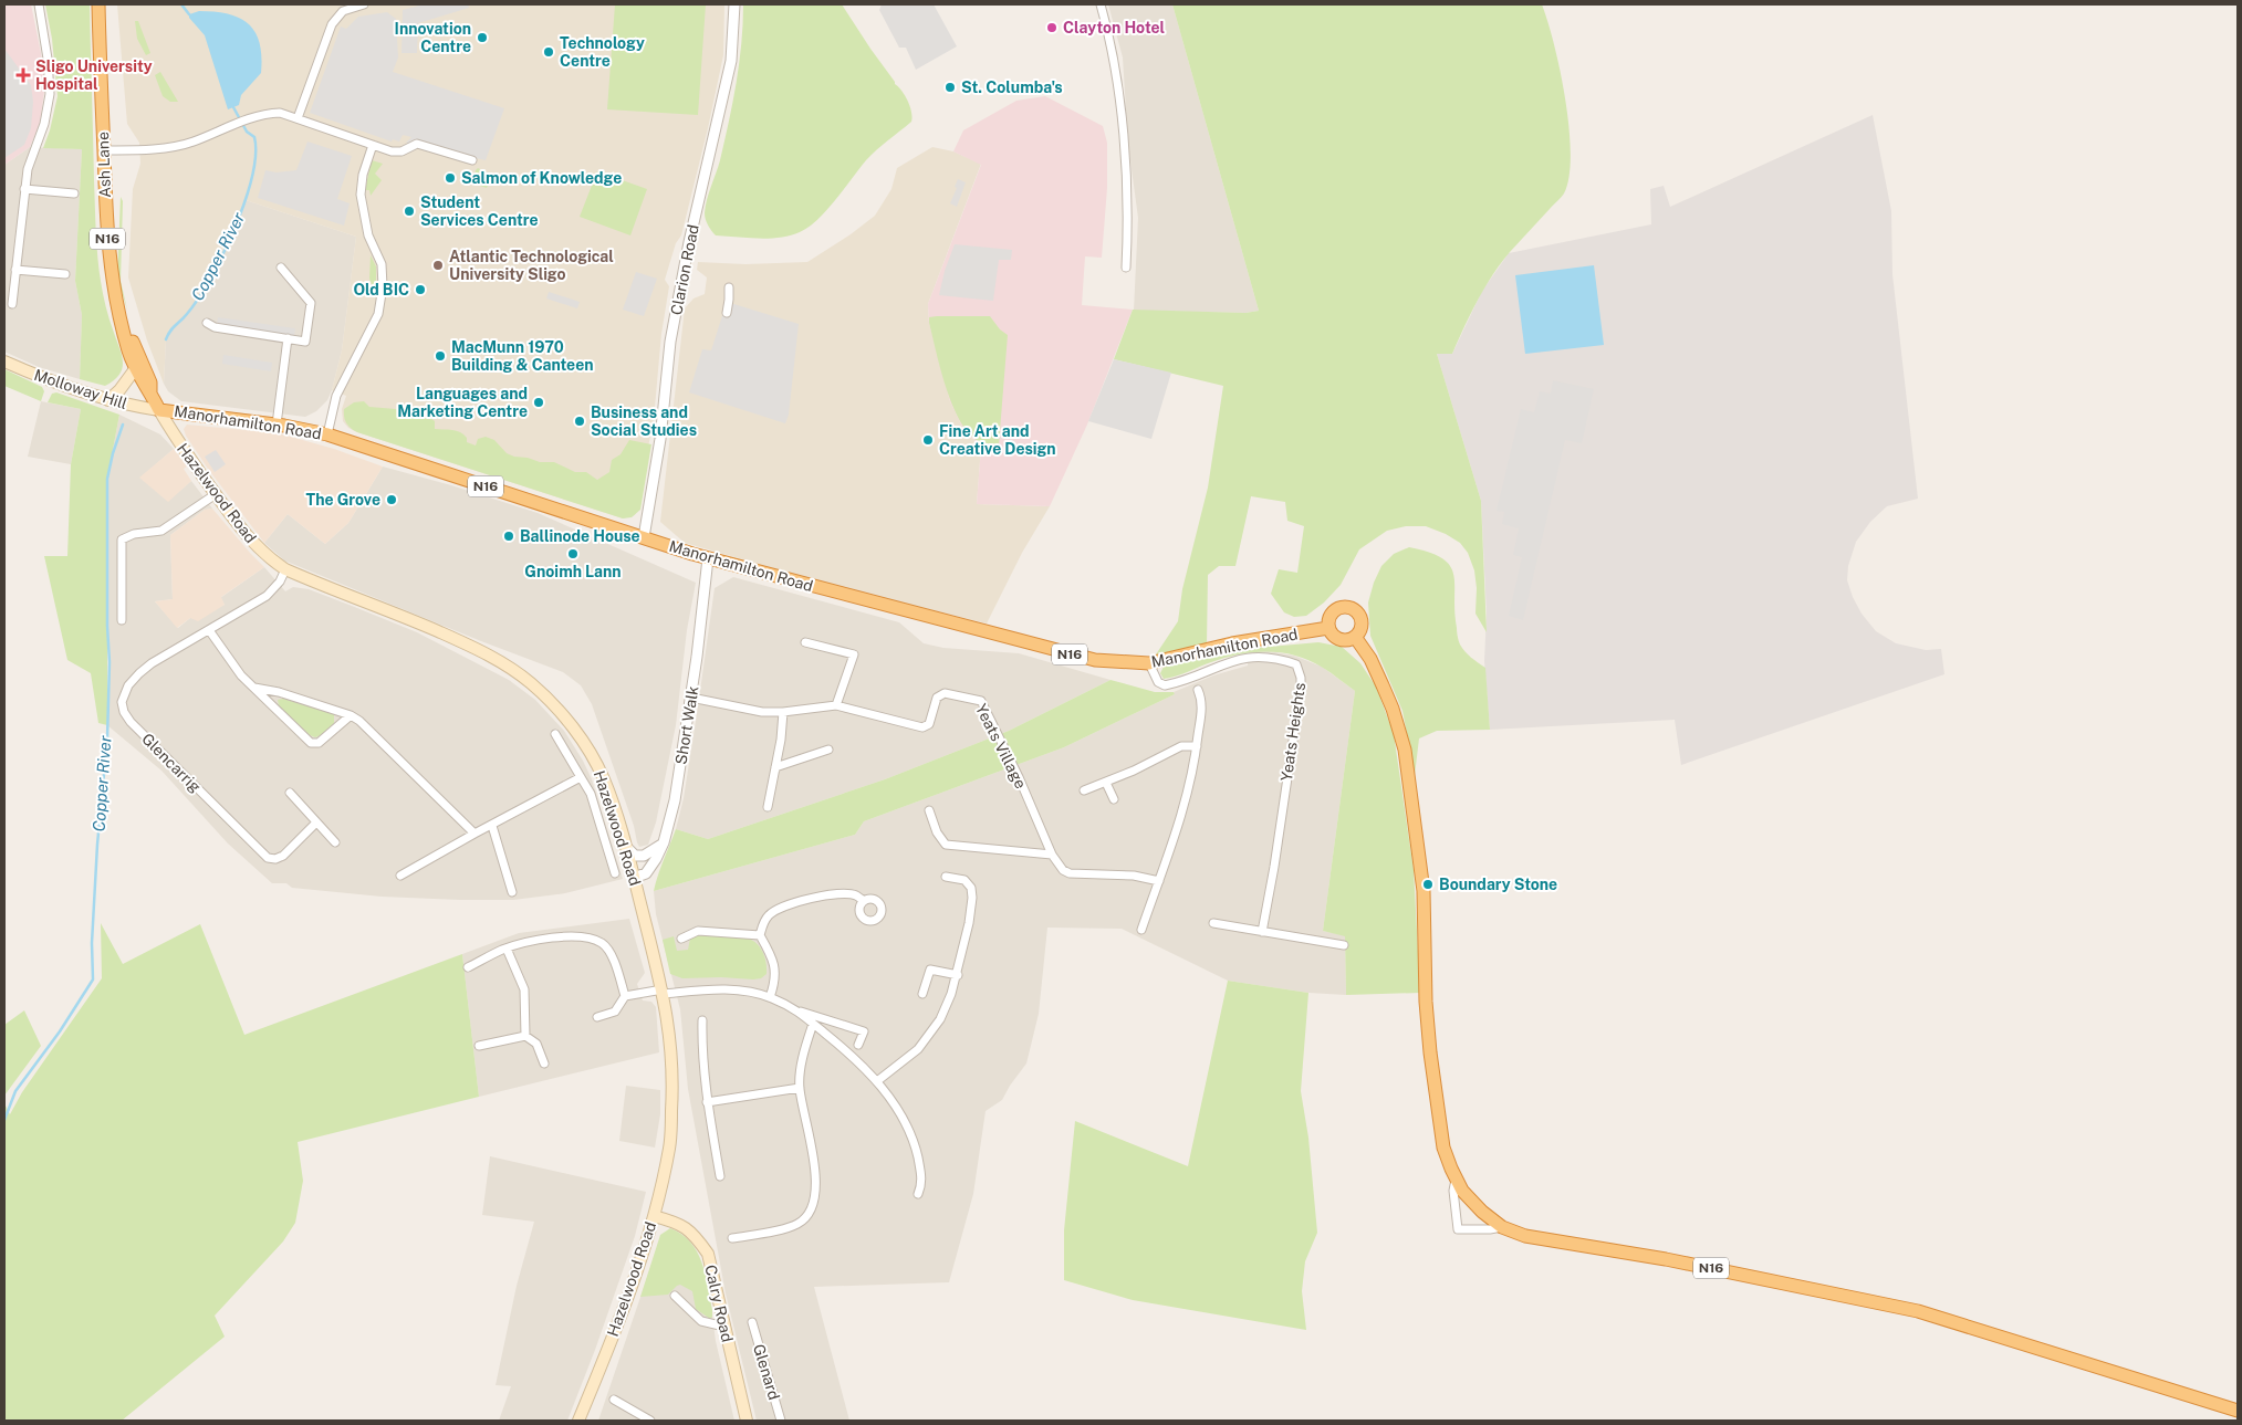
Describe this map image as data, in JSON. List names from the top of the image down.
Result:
{
  "streets": {
    "highway": ["Ash Lane", "N16", "Manorhamilton Road"],
    "main road": ["Molloway Hill", "Hazelwood Road", "Calry Road"],
    "street": [
      "Clarion Road",
      "Short Walk",
      "Yeats Heights",
      "Yeats Village",
      "Glencarrig",
      "Glenard"
    ]
  },
  "crossings": [
    ["Ash Lane", "Molloway Hill"],
    ["Ash Lane", "Manorhamilton Road"],
    ["Ash Lane", "Hazelwood Road"],
    ["N16", "Manorhamilton Road"],
    ["Clarion Road", "Manorhamilton Road"],
    ["Molloway Hill", "Manorhamilton Road"],
    ["Molloway Hill", "Hazelwood Road"],
    ["Manorhamilton Road", "Hazelwood Road"],
    ["Manorhamilton Road", "Short Walk"],
    ["Manorhamilton Road", "Yeats Heights"],
    ["Hazelwood Road", "Short Walk"],
    ["Hazelwood Road", "Glencarrig"],
    ["Hazelwood Road", "Calry Road"],
    ["Short Walk", "Yeats Village"]
  ],
  "water": ["Copper River"],
  "places": {
    "other": [
      "Clayton Hotel",
      "Innovation Centre",
      "Technology Centre",
      "St. Columba's",
      "Salmon of Knowledge",
      "Student Services Centre",
      "Atlantic Technological University Sligo",
      "Old BIC",
      "MacMunn 1970 Building & Canteen",
      "Languages and Marketing Centre",
      "Business and Social Studies",
      "Fine Art and Creative Design",
      "The Grove",
      "Ballinode House",
      "Gnoimh Lann",
      "Boundary Stone"
    ],
    "health": ["Sligo University Hospital"]
  }
}
